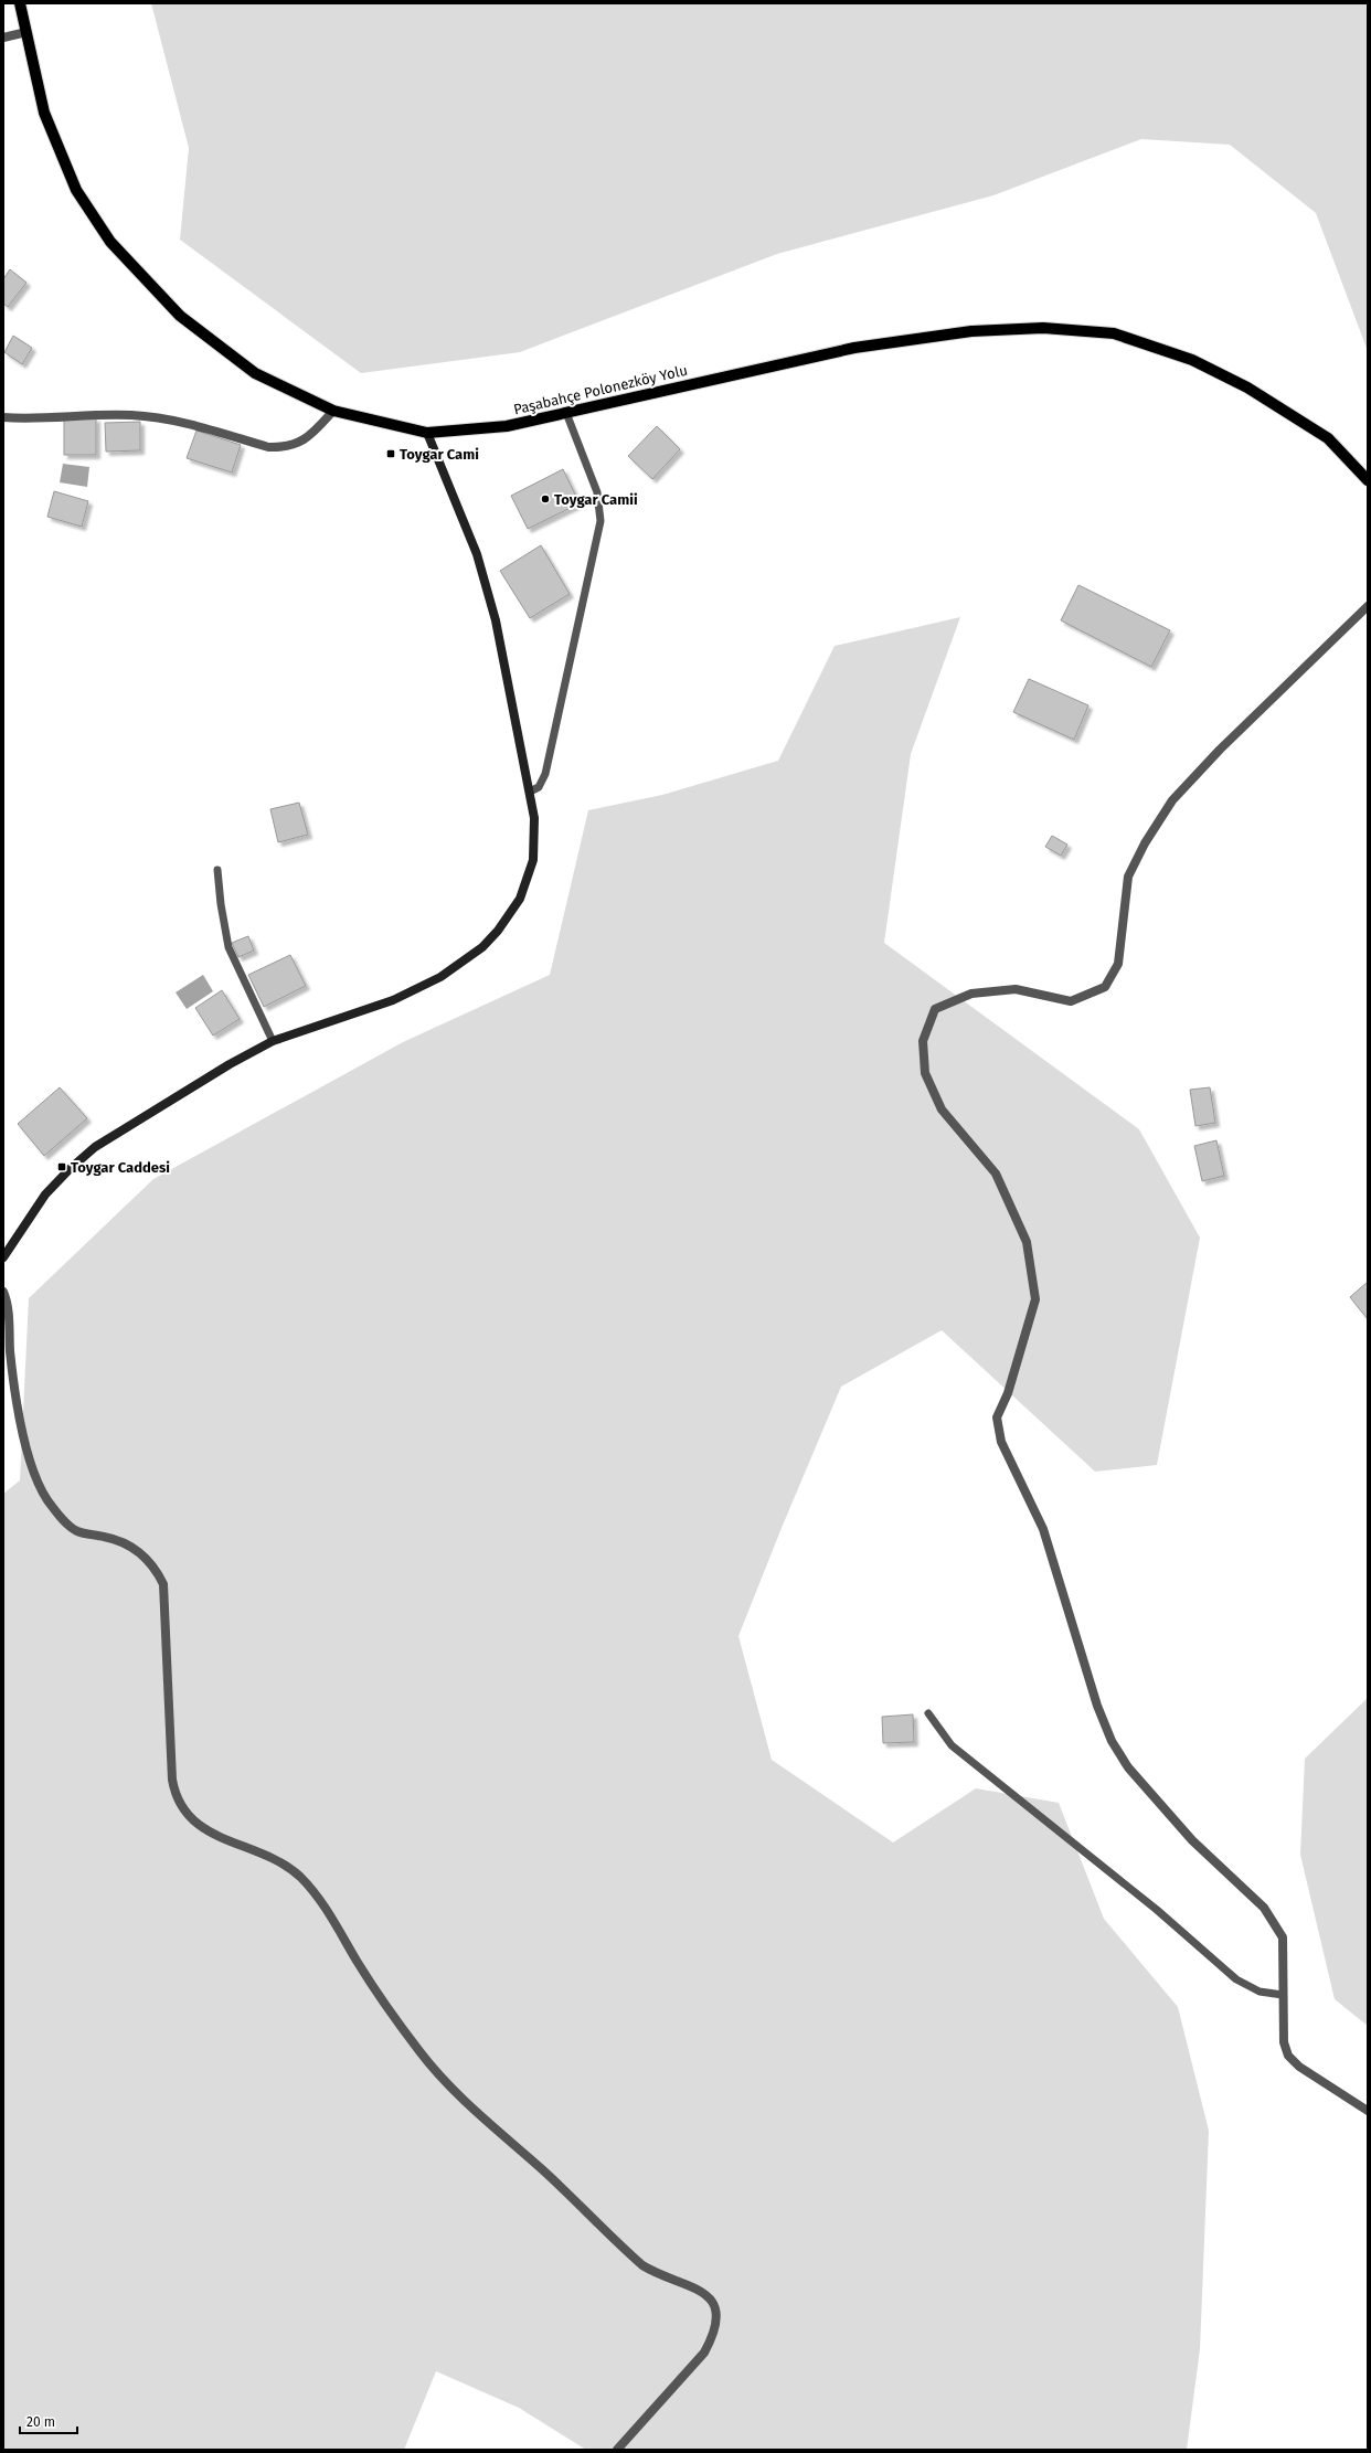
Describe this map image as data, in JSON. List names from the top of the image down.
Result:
{
  "streets": {
    "main road": ["Paşabahçe Polonezköy Yolu"]
  },
  "places": {
    "transit": ["Toygar Cami", "Toygar Caddesi"],
    "other": ["Toygar Camii"]
  },
  "scale_bar": "20 m"
}
